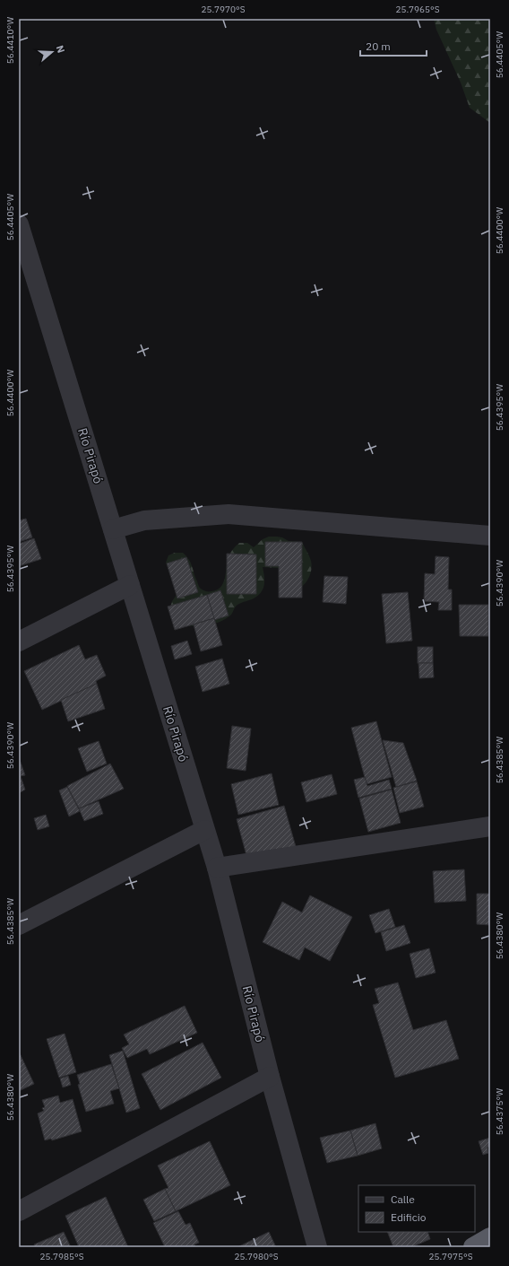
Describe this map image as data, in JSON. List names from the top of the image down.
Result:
{
  "streets": {
    "street": ["Río Pirapó"]
  },
  "legend": ["Calle", "Edificio"],
  "scale_bar": "20 m",
  "north": "right",
  "coordinates": [
    "25.7970°S",
    "25.7965°S",
    "56.4410°W",
    "56.4405°W",
    "56.4400°W",
    "56.4395°W",
    "56.4390°W",
    "56.4385°W",
    "56.4380°W",
    "56.4375°W",
    "25.7985°S",
    "25.7980°S",
    "25.7975°S"
  ]
}
